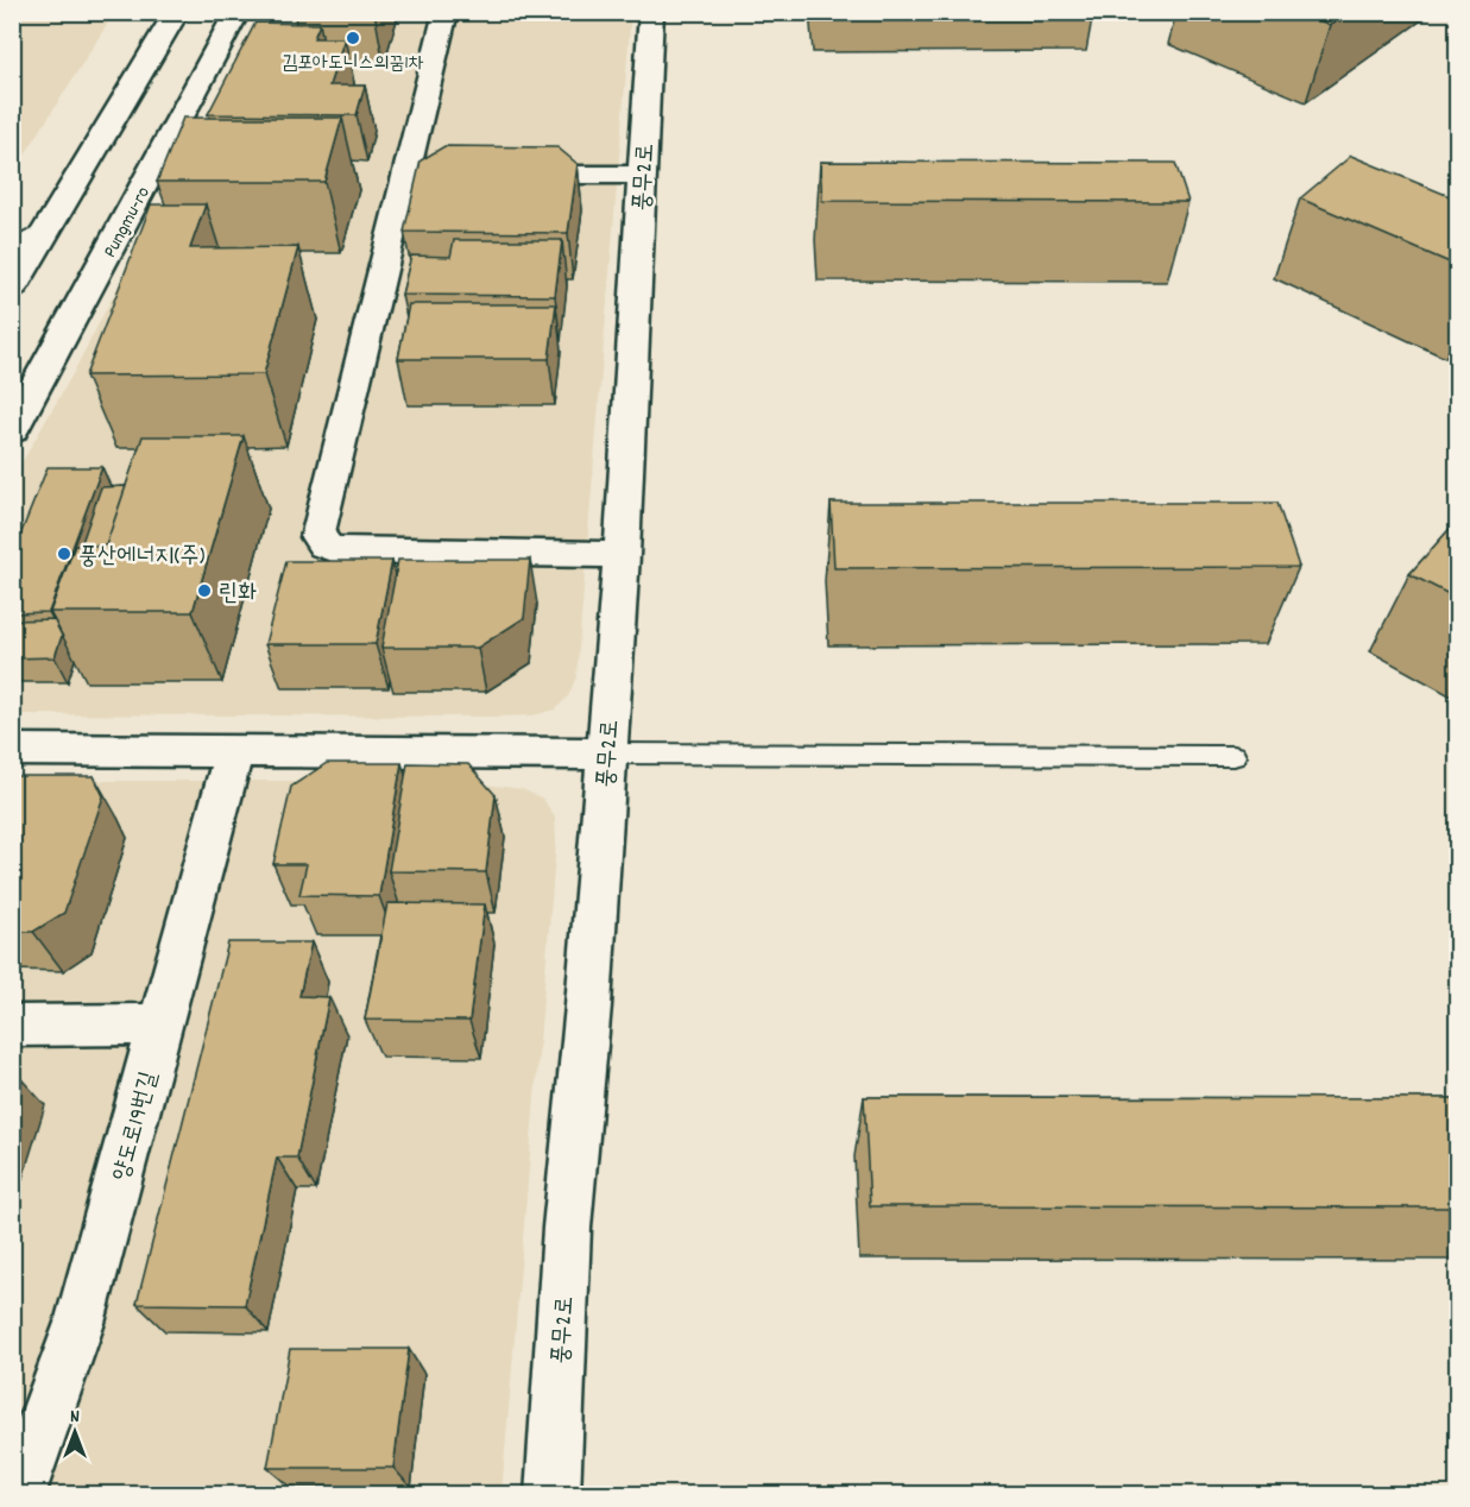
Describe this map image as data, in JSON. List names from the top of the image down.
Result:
{
  "streets": {
    "street": ["풍무2로", "Pungmu-ro", "양도로19번길"]
  },
  "places": ["김포아도니스의꿈1차", "풍산에너지(주)", "린화"],
  "north": "top"
}
